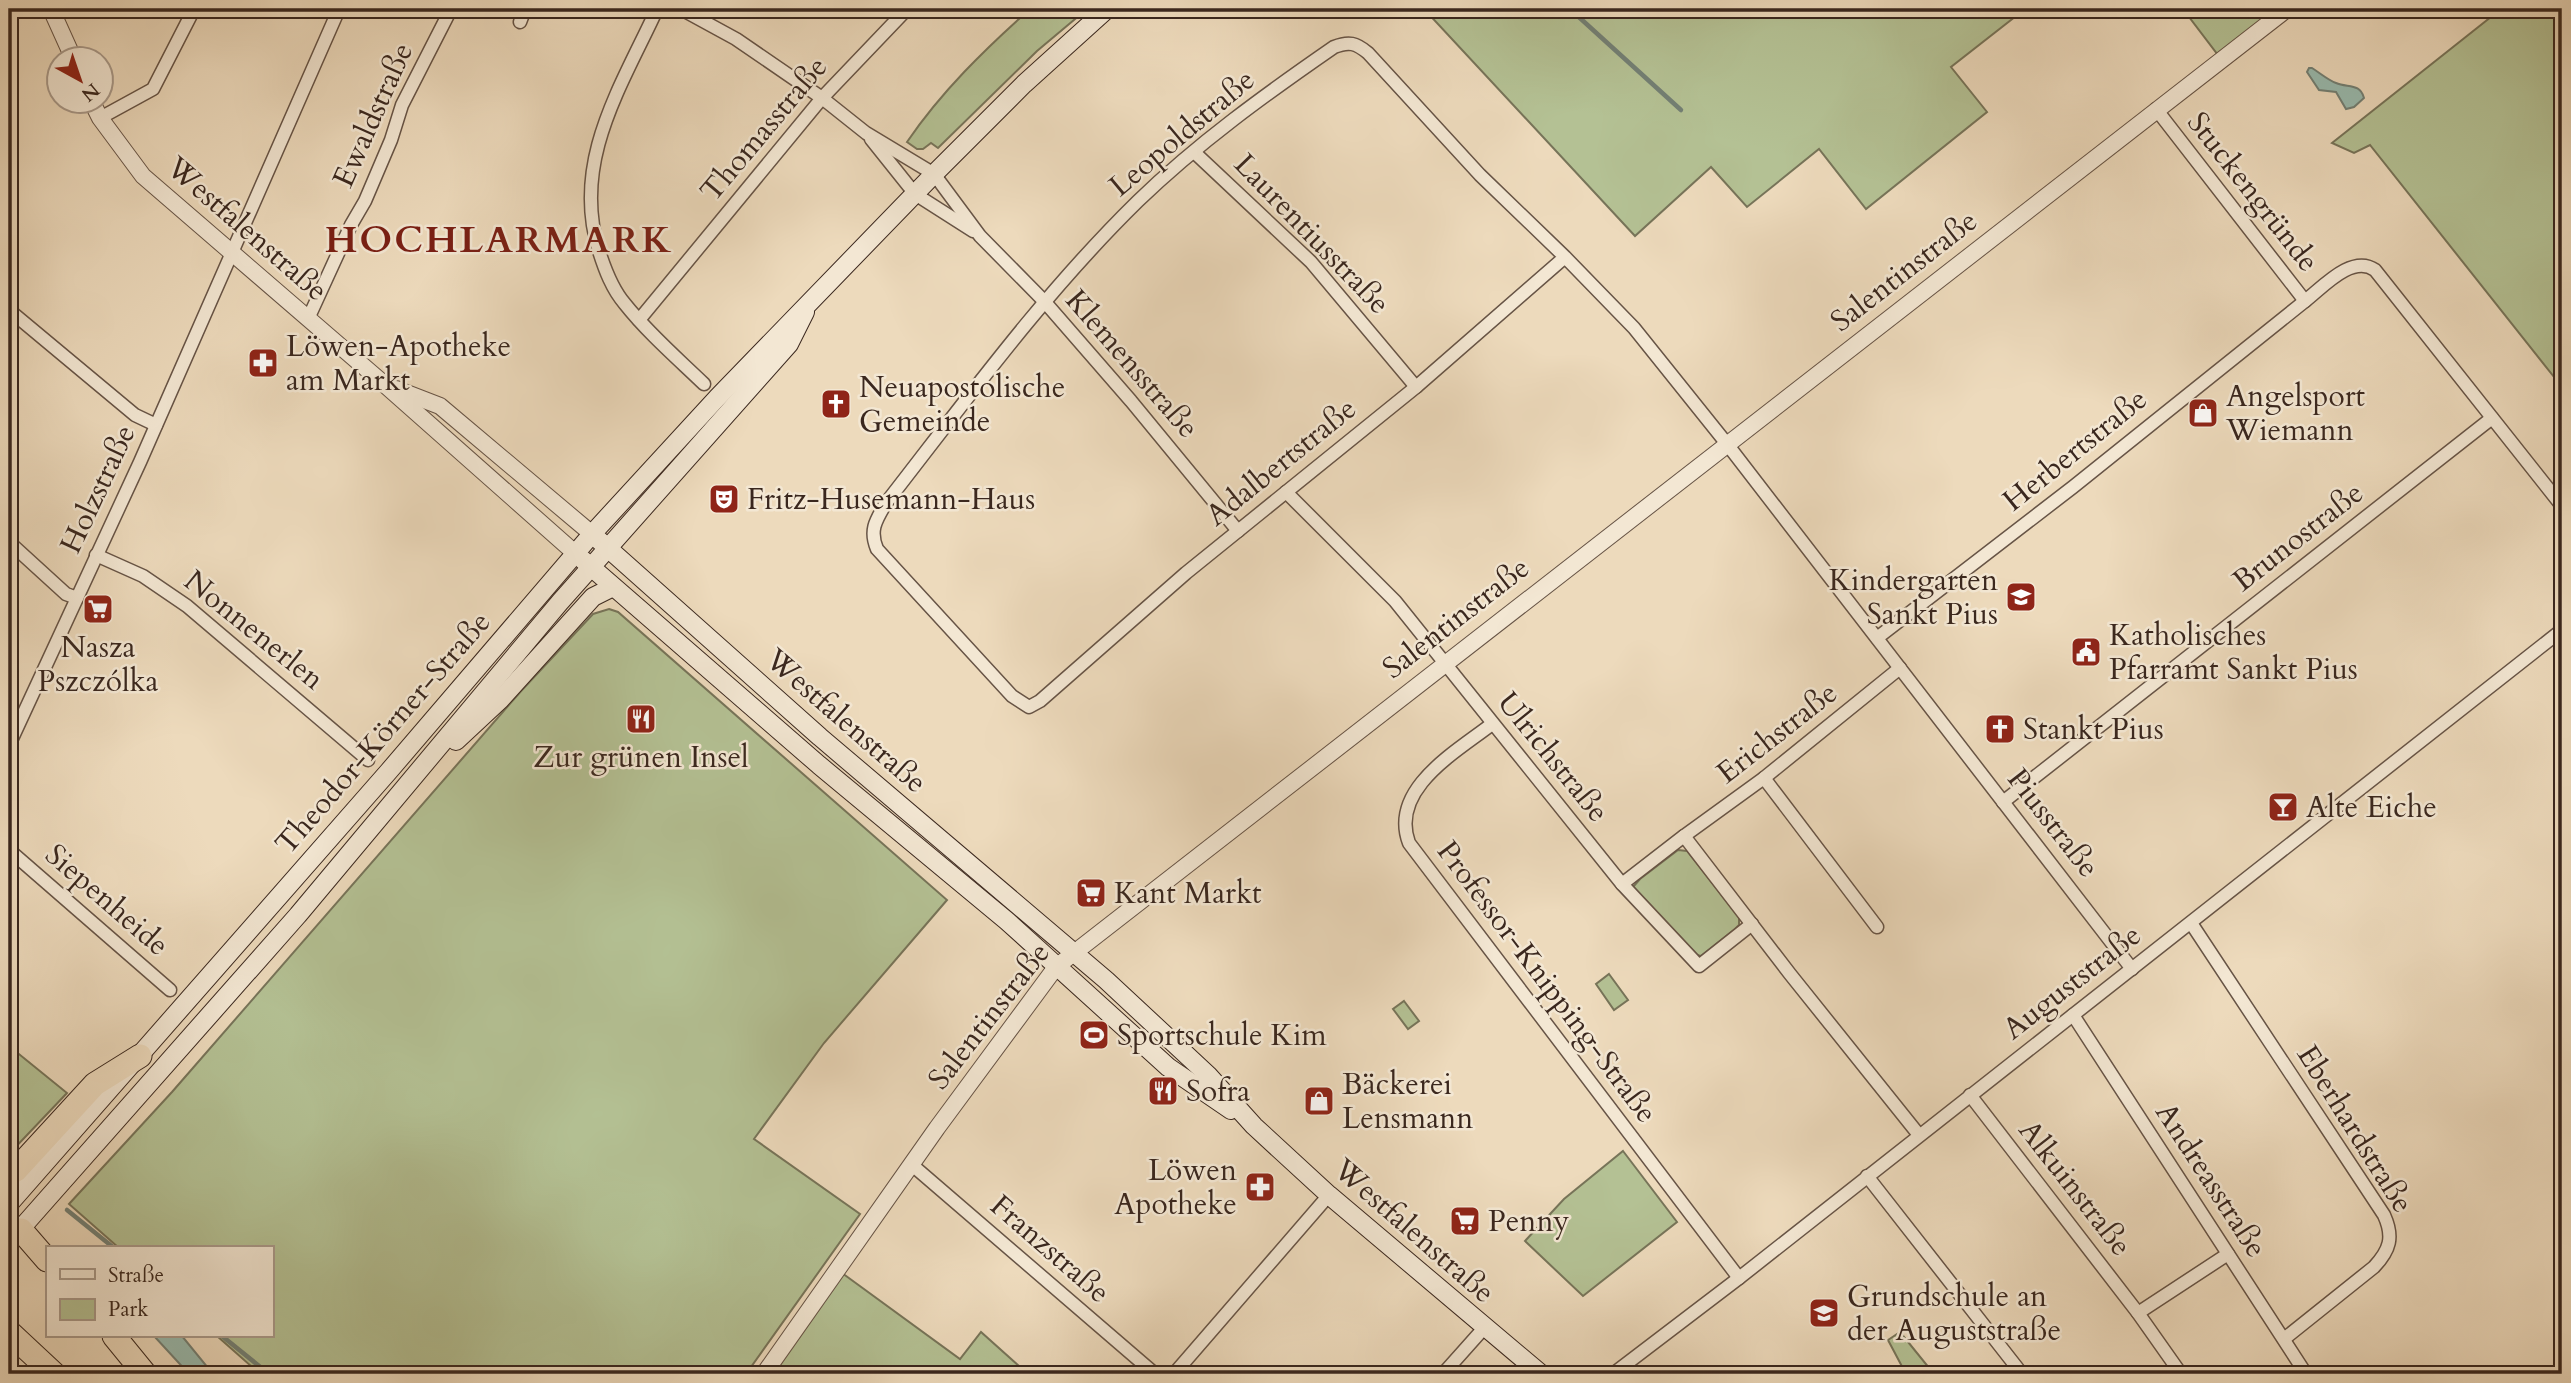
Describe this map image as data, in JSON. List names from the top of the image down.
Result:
{
  "streets": {
    "main road": ["Westfalenstraße", "Theodor-Körner-Straße"],
    "street": [
      "Ewaldstraße",
      "Thomasstraße",
      "Leopoldstraße",
      "Stuckengründe",
      "Laurentiusstraße",
      "Salentinstraße",
      "Klemensstraße",
      "Herbertstraße",
      "Adalbertstraße",
      "Holzstraße",
      "Brunostraße",
      "Nonnenerlen",
      "Erichstraße",
      "Ulrichstraße",
      "Piusstraße",
      "Siepenheide",
      "Professor-Knipping-Straße",
      "Auguststraße",
      "Eberhardstraße",
      "Andreasstraße",
      "Alkuinstraße",
      "Franzstraße"
    ]
  },
  "crossings": [
    ["Ewaldstraße", "Westfalenstraße"],
    ["Leopoldstraße", "Laurentiusstraße"],
    ["Leopoldstraße", "Salentinstraße"],
    ["Leopoldstraße", "Klemensstraße"],
    ["Leopoldstraße", "Adalbertstraße"],
    ["Leopoldstraße", "Piusstraße"],
    ["Stuckengründe", "Salentinstraße"],
    ["Stuckengründe", "Herbertstraße"],
    ["Stuckengründe", "Brunostraße"],
    ["Westfalenstraße", "Salentinstraße"],
    ["Westfalenstraße", "Holzstraße"],
    ["Westfalenstraße", "Theodor-Körner-Straße"],
    ["Laurentiusstraße", "Adalbertstraße"],
    ["Salentinstraße", "Ulrichstraße"],
    ["Salentinstraße", "Piusstraße"],
    ["Salentinstraße", "Franzstraße"],
    ["Klemensstraße", "Adalbertstraße"],
    ["Klemensstraße", "Theodor-Körner-Straße"],
    ["Herbertstraße", "Piusstraße"],
    ["Adalbertstraße", "Ulrichstraße"],
    ["Holzstraße", "Nonnenerlen"],
    ["Brunostraße", "Piusstraße"],
    ["Erichstraße", "Piusstraße"],
    ["Ulrichstraße", "Professor-Knipping-Straße"],
    ["Piusstraße", "Auguststraße"],
    ["Professor-Knipping-Straße", "Auguststraße"],
    ["Auguststraße", "Eberhardstraße"],
    ["Auguststraße", "Andreasstraße"],
    ["Auguststraße", "Alkuinstraße"],
    ["Eberhardstraße", "Andreasstraße"]
  ],
  "districts": ["HOCHLARMARK"],
  "places": {
    "pharmacy": ["Löwen-Apotheke am Markt", "Löwen Apotheke"],
    "church": ["Neuapostolische Gemeinde", "Stankt Pius"],
    "shop": ["Angelsport Wiemann", "Bäckerei Lensmann"],
    "theatre": ["Fritz-Husemann-Haus"],
    "school or university": ["Kindergarten Sankt Pius", "Grundschule an der Auguststraße"],
    "supermarket": ["Nasza Pszczólka", "Kant Markt", "Penny"],
    "public building": ["Katholisches Pfarramt Sankt Pius"],
    "restaurant": ["Zur grünen Insel", "Sofra"],
    "bar": ["Alte Eiche"],
    "sports": ["Sportschule Kim"]
  },
  "legend": ["Straße", "Park"],
  "north": "bottom right"
}
